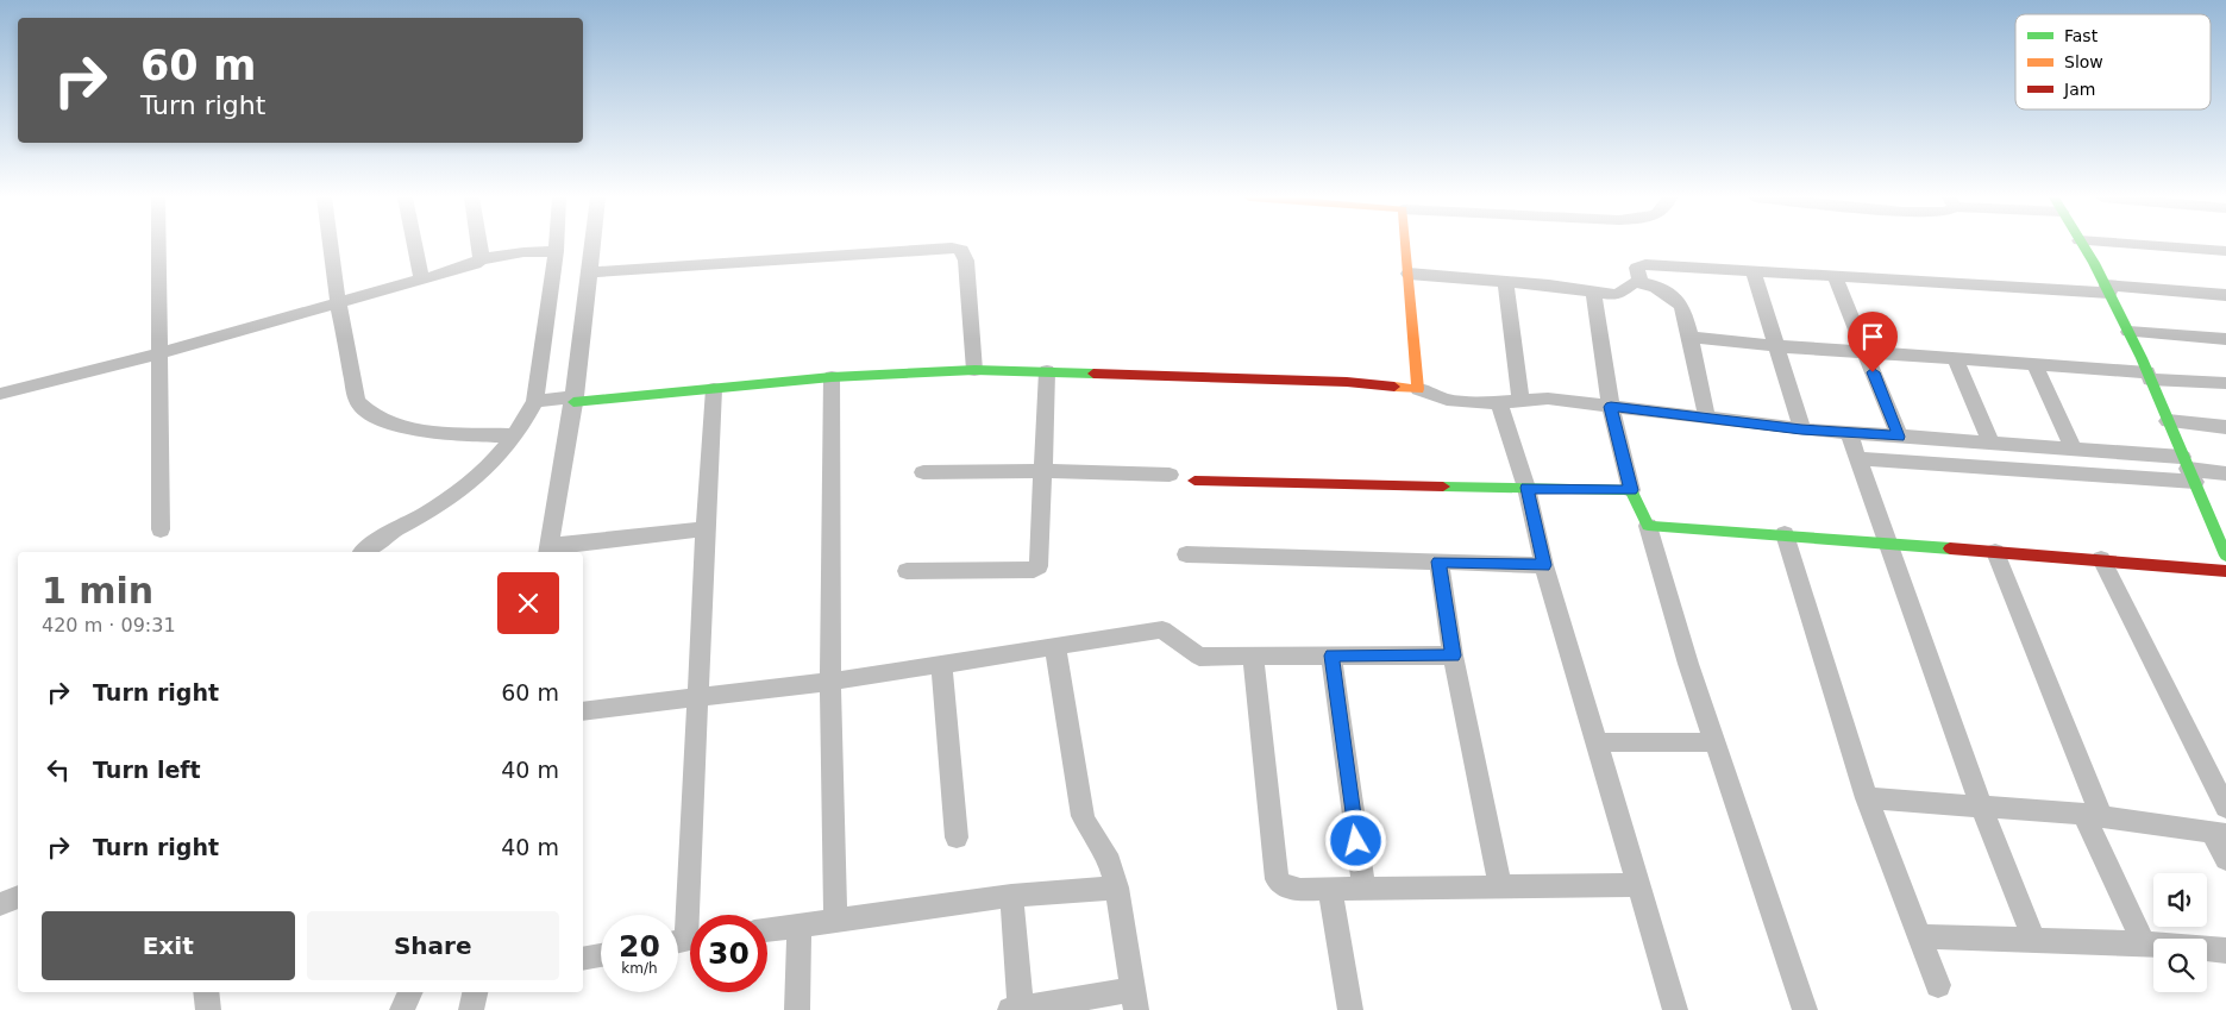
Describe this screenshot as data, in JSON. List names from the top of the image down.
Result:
{
  "legend": ["Fast", "Slow", "Jam"],
  "page": {
    "turn": ["60 m", "Turn right"],
    "heading": ["1 min", "420 m · 09:31"],
    "list": [
      {
        "name": "Turn right",
        "value": "60 m"
      },
      {
        "name": "Turn left",
        "value": "40 m"
      },
      {
        "name": "Turn right",
        "value": "40 m"
      }
    ],
    "buttons": ["Exit", "Share"],
    "speed": "20 km/h",
    "limit": "30"
  }
}
